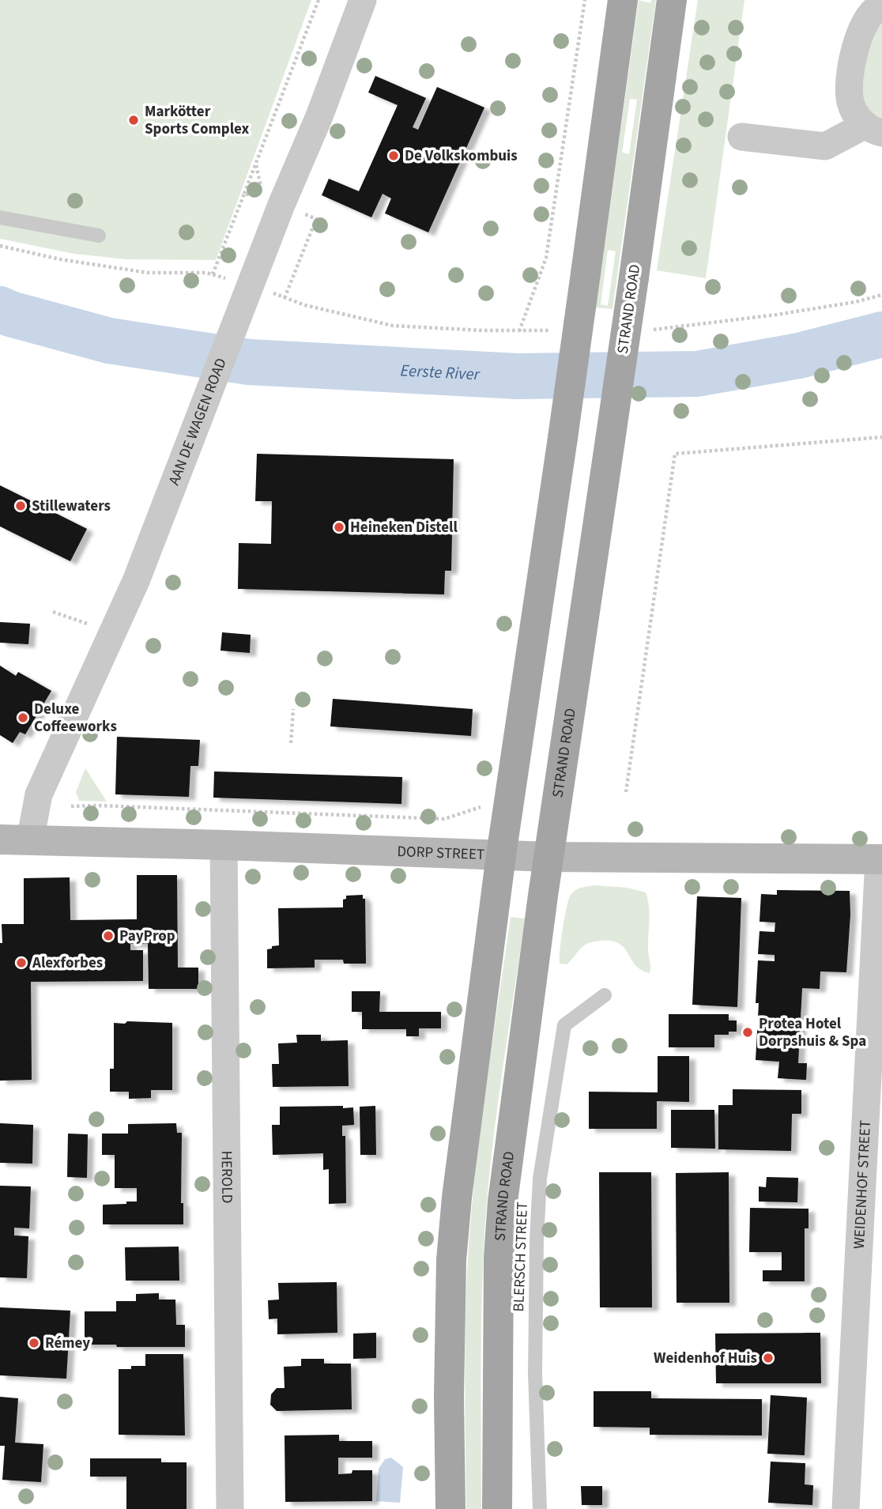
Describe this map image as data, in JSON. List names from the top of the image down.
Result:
{
  "streets": {
    "main road": ["STRAND ROAD"],
    "street": [
      "AAN DE WAGEN ROAD",
      "DORP STREET",
      "HEROLD",
      "WEIDENHOF STREET"
    ],
    "lane": ["BLERSCH STREET"]
  },
  "crossings": [
    ["STRAND ROAD", "DORP STREET"],
    ["AAN DE WAGEN ROAD", "DORP STREET"],
    ["DORP STREET", "HEROLD"],
    ["DORP STREET", "WEIDENHOF STREET"]
  ],
  "water": ["Eerste River"],
  "places": [
    "Markötter Sports Complex",
    "De Volkskombuis",
    "Stillewaters",
    "Heineken Distell",
    "Deluxe Coffeeworks",
    "PayProp",
    "Alexforbes",
    "Protea Hotel Dorpshuis & Spa",
    "Rémey",
    "Weidenhof Huis"
  ]
}
